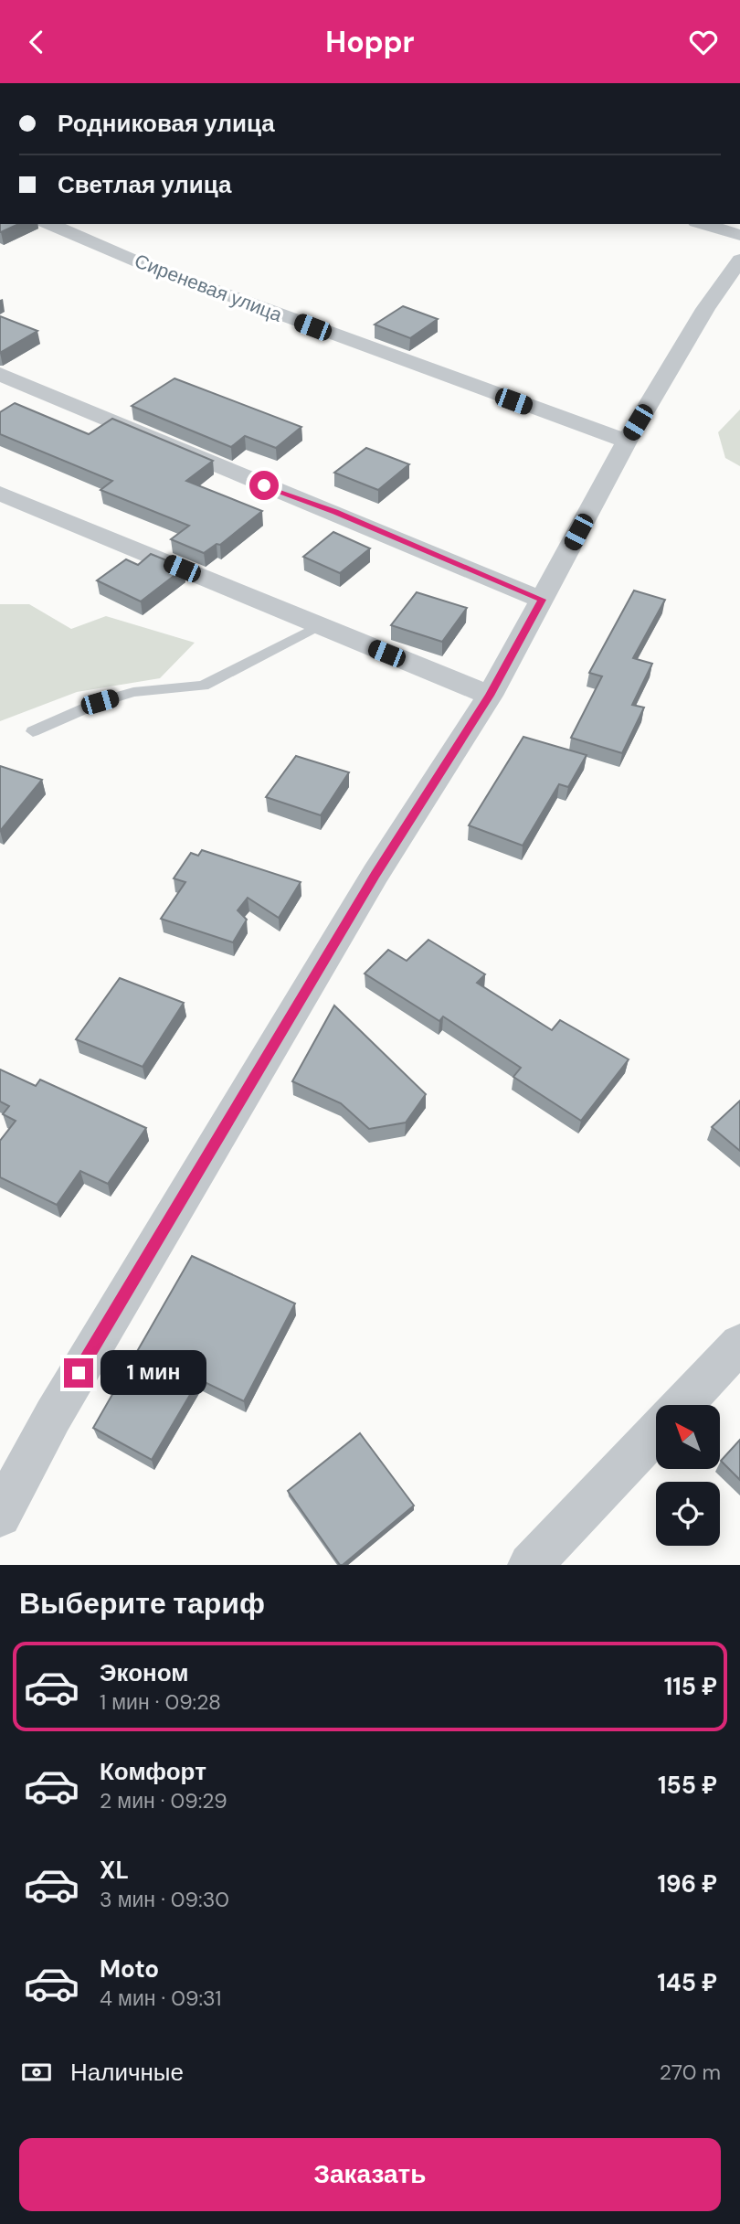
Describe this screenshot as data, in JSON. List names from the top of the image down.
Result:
{
  "streets": {
    "street": ["Сиреневая улица"]
  },
  "north": "top left",
  "page": {
    "header": "Hoppr",
    "banner": ["Родниковая улица", "Светлая улица"],
    "bubble": "1 мин",
    "heading": "Выберите тариф",
    "list": [
      {
        "name": "Эконом",
        "note": "1 мин · 09:28",
        "value": "115 ₽"
      },
      {
        "name": "Комфорт",
        "note": "2 мин · 09:29",
        "value": "155 ₽"
      },
      {
        "name": "XL",
        "note": "3 мин · 09:30",
        "value": "196 ₽"
      },
      {
        "name": "Moto",
        "note": "4 мин · 09:31",
        "value": "145 ₽"
      }
    ],
    "pay": ["Наличные", "270 m"],
    "buttons": "Заказать"
  }
}
